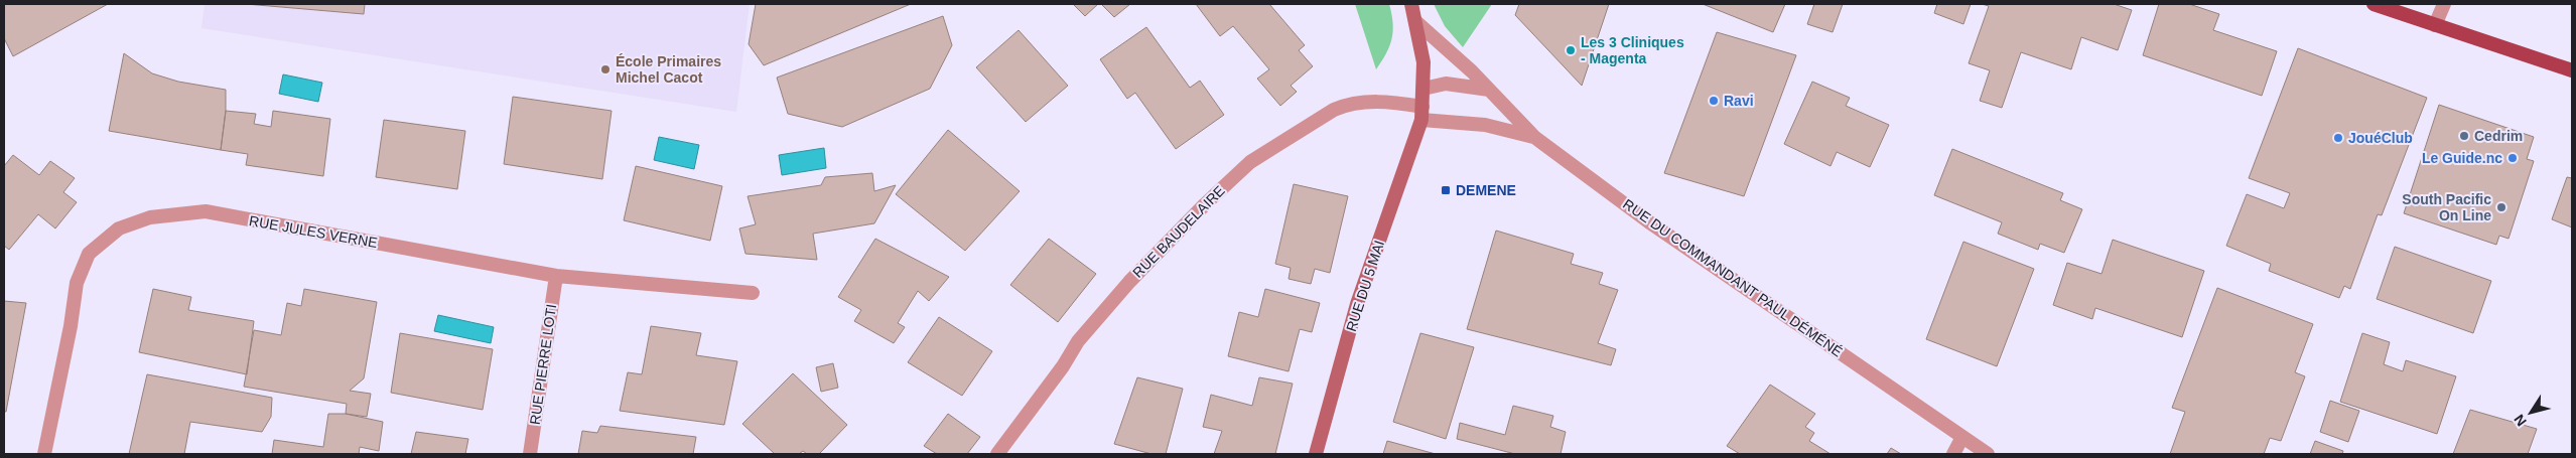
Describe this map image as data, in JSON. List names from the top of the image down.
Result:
{
  "streets": {
    "main road": ["RUE DU 5 MAI"],
    "street": [
      "RUE JULES VERNE",
      "RUE BAUDELAIRE",
      "RUE DU COMMANDANT PAUL DÉMÉNÉ",
      "RUE PIERRE LOTI"
    ]
  },
  "crossings": [
    ["RUE JULES VERNE", "RUE PIERRE LOTI"],
    ["RUE BAUDELAIRE", "RUE DU COMMANDANT PAUL DÉMÉNÉ"],
    ["RUE BAUDELAIRE", "RUE DU 5 MAI"]
  ],
  "places": {
    "other": [
      "Les 3 Cliniques - Magenta",
      "École Primaires Michel Cacot",
      "Ravi",
      "Cedrim",
      "JouéClub",
      "Le Guide.nc",
      "South Pacific On Line"
    ],
    "transit": ["DEMENE"]
  },
  "north": "bottom left"
}
